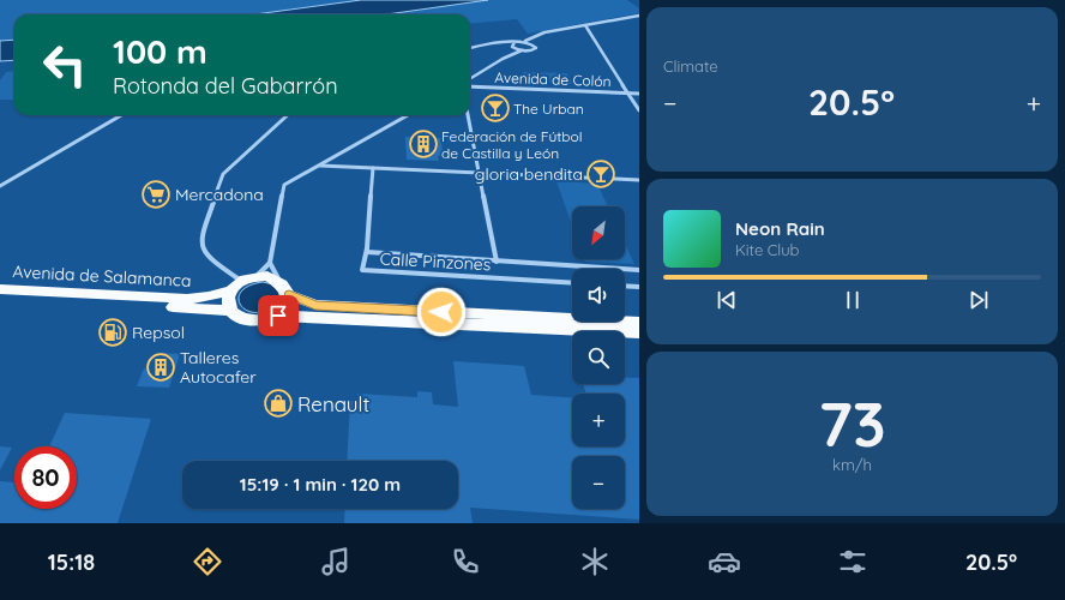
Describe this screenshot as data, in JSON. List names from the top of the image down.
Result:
{
  "streets": {
    "highway": ["Avenida de Salamanca"],
    "street": ["Avenida de Colón", "Calle Pinzones"]
  },
  "places": {
    "bar": ["The Urban", "gloria bendita"],
    "building": ["Federación de Fútbol de Castilla y León", "Talleres Autocafer"],
    "supermarket": ["Mercadona"],
    "fuel station": ["Repsol"],
    "shop": ["Renault"]
  },
  "north": "bottom left",
  "page": {
    "tile": [
      "Climate",
      ["73", "km/h"]
    ],
    "turn": ["100 m", "Rotonda del Gabarrón"],
    "heat": ["−", "20.5°", "+"],
    "map_buttons": ["+", "−"],
    "song": ["Neon Rain", "Kite Club"],
    "limit": "80",
    "trip": "15:19 · 1 min · 120 m",
    "tabs": ["15:18", "20.5°"]
  }
}
